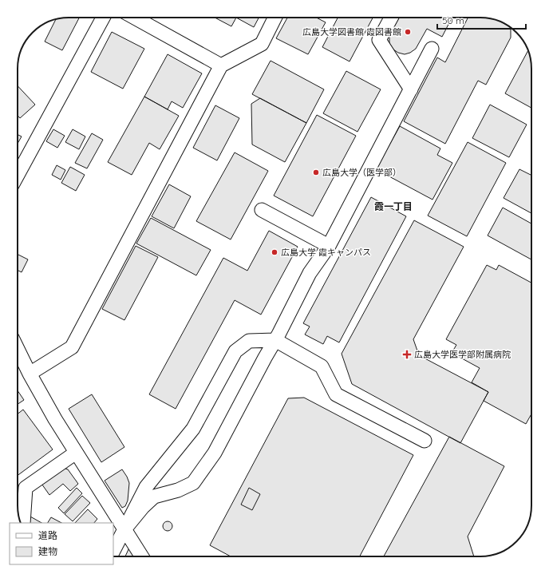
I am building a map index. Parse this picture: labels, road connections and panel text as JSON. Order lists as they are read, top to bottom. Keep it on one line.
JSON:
{"districts":["霞一丁目"],"places":{"other":["広島大学図書館 霞図書館","広島大学（医学部）","広島大学 霞キャンパス"],"health":["広島大学医学部附属病院"]},"legend":["道路","建物"],"scale_bar":"50 m"}
